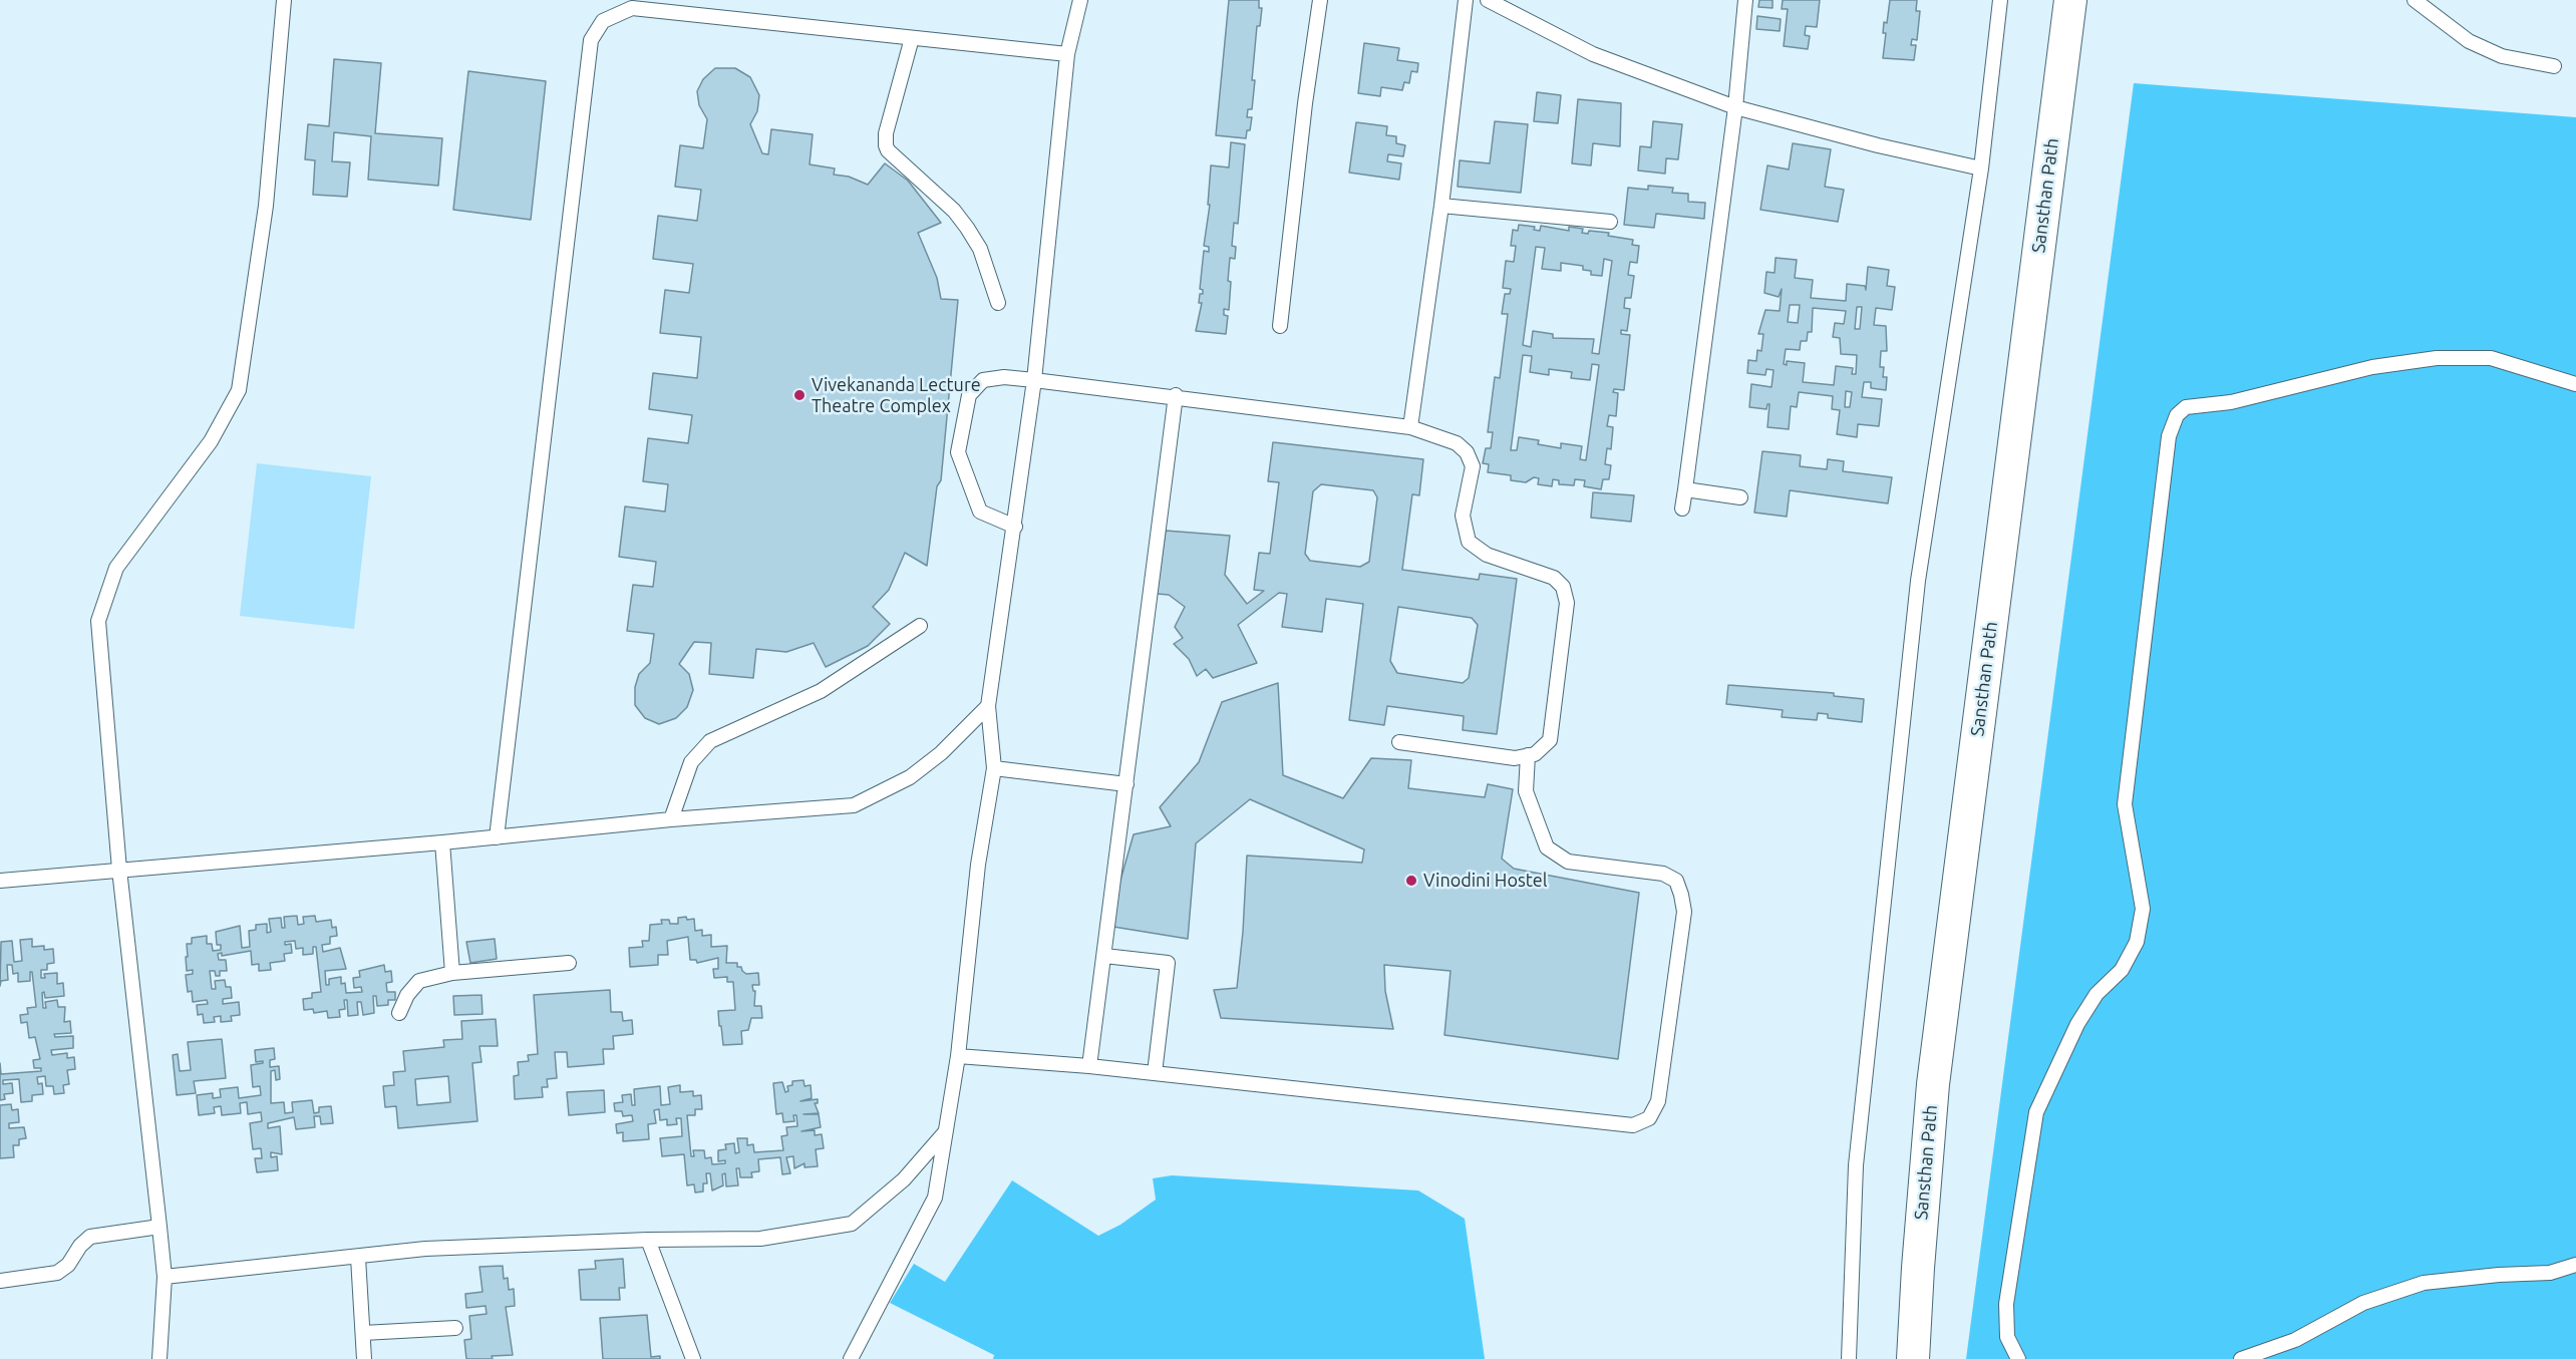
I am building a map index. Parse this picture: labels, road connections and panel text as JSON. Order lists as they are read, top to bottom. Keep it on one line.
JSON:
{"streets":{"street":["Sansthan Path"]},"places":["Vivekananda Lecture Theatre Complex","Vinodini Hostel"]}
